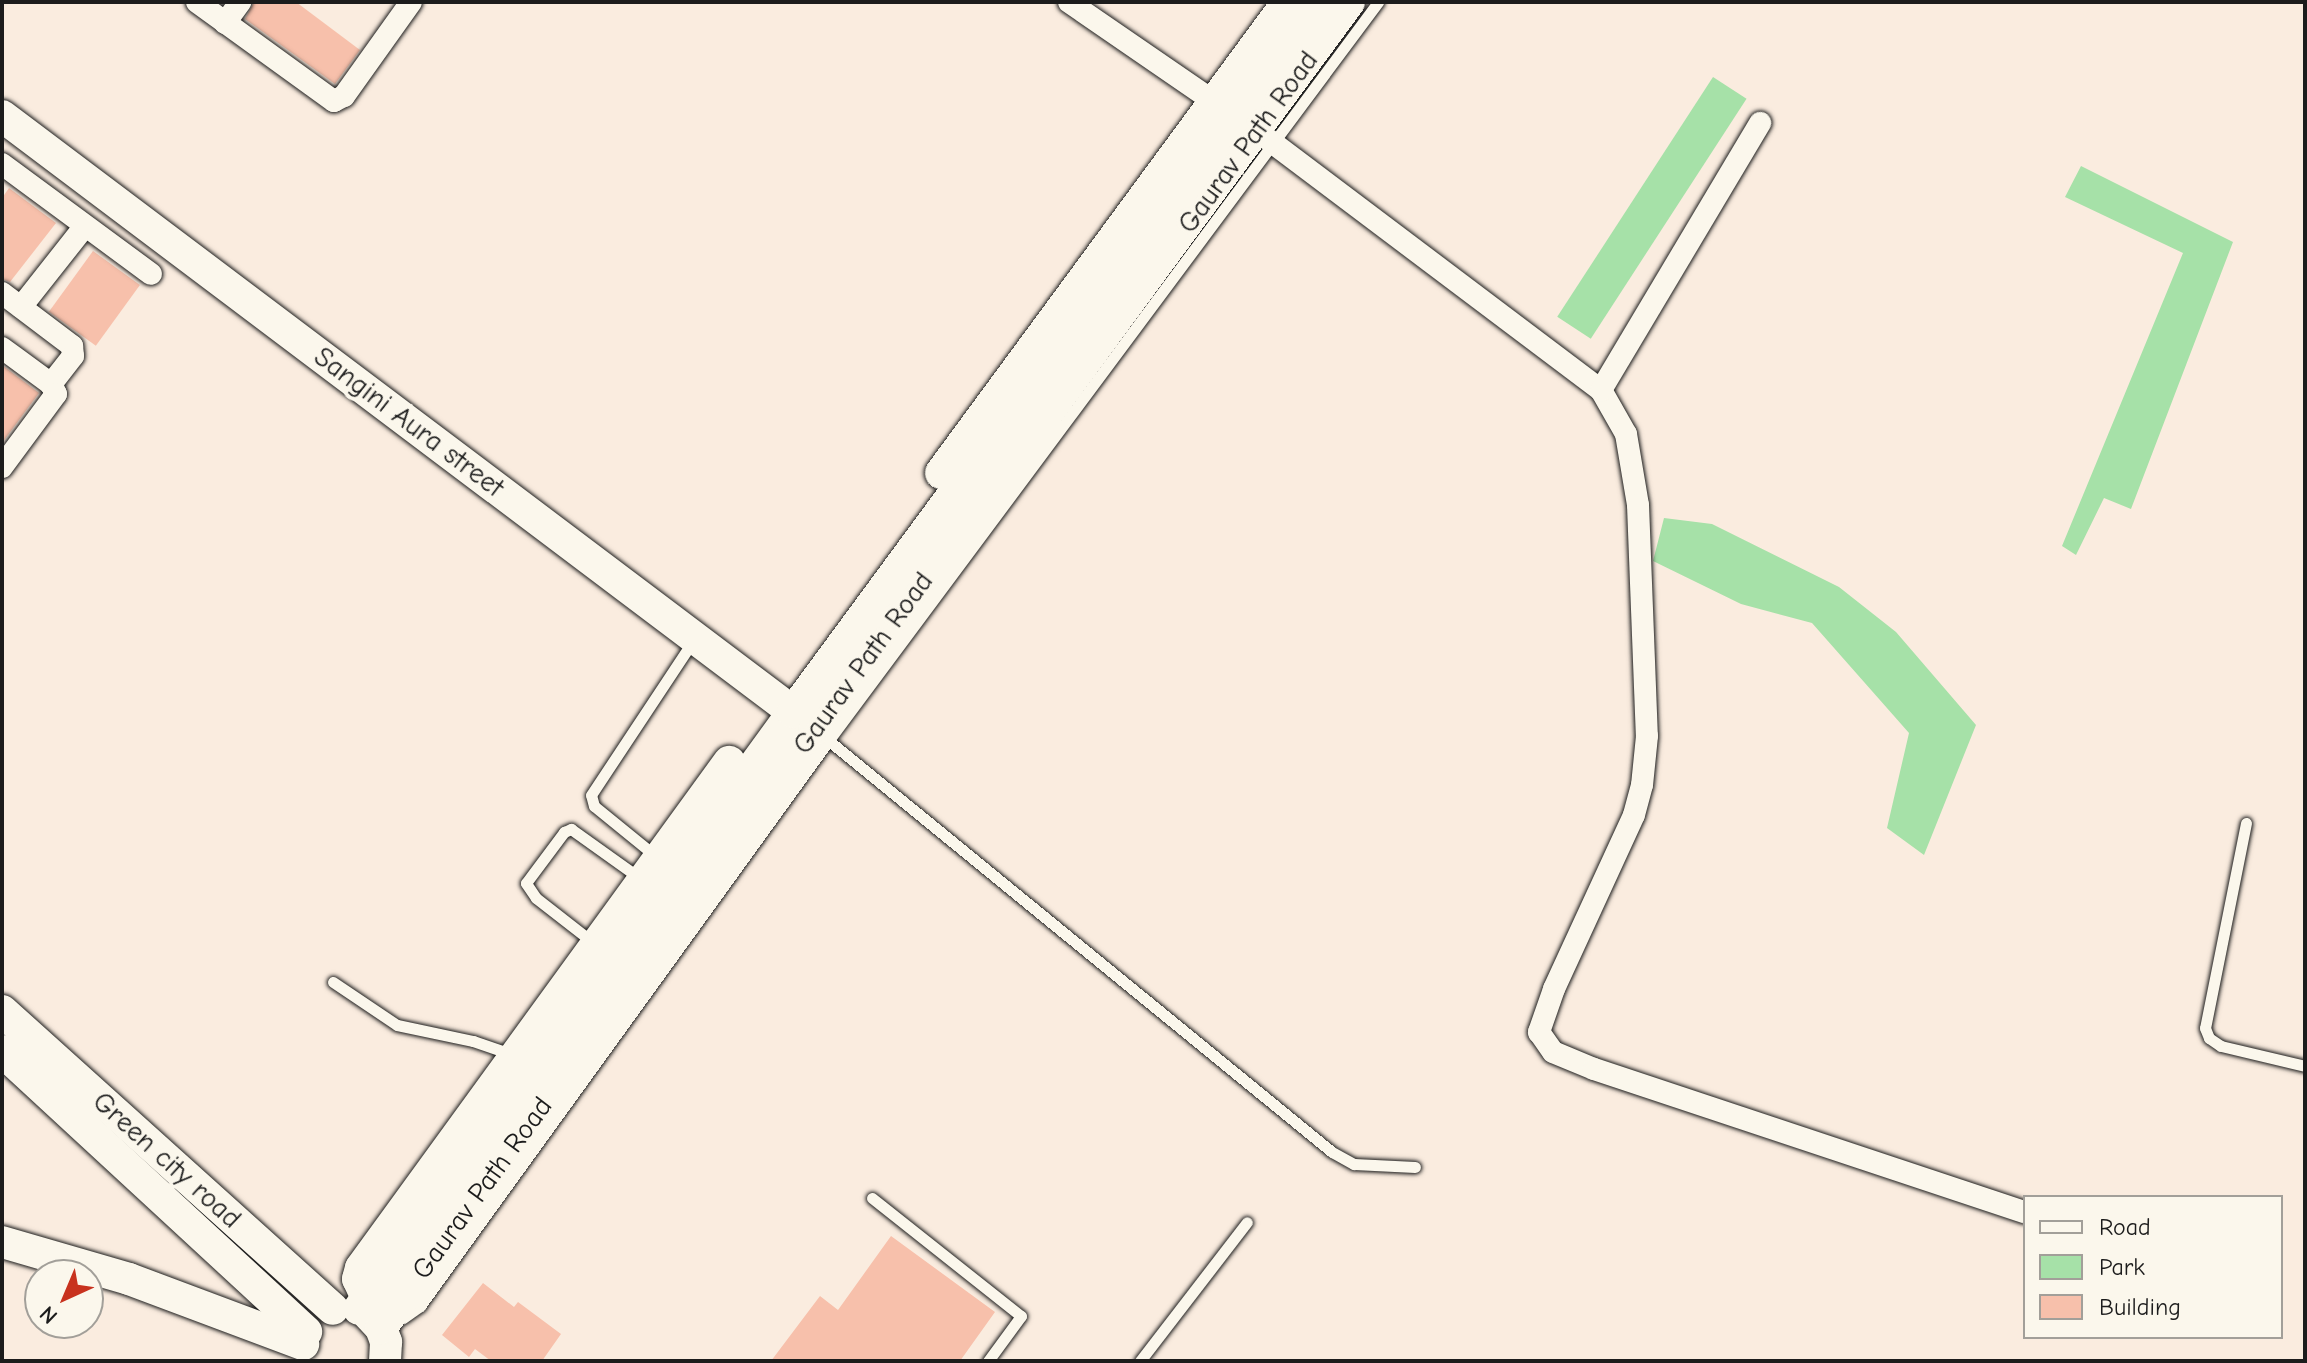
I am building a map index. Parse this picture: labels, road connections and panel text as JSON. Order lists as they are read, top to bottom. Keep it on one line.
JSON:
{"streets":{"street":["Gaurav Path Road","Sangini Aura street","Green city road"]},"crossings":[["Gaurav Path Road","Sangini Aura street"],["Gaurav Path Road","Green city road"]],"legend":["Road","Park","Building"],"north":"bottom left"}
